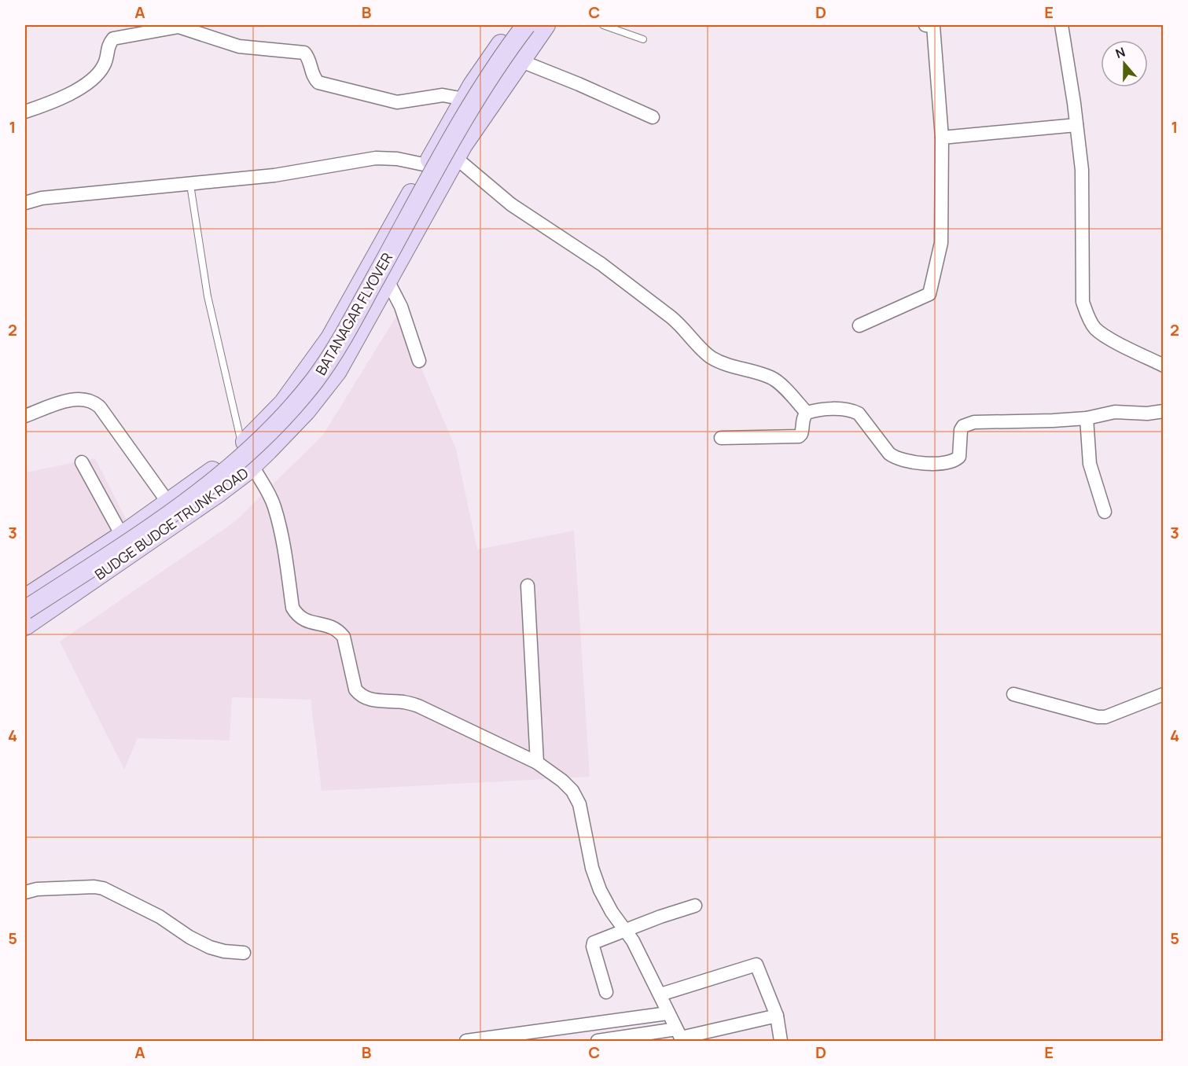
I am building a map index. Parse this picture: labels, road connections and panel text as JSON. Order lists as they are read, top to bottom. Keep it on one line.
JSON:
{"streets":{"street":["BATANAGAR FLYOVER","BUDGE BUDGE TRUNK ROAD"]},"north":"top","grid":{"columns":["A","B","C","D","E"],"rows":["1","2","3","4","5"]}}
